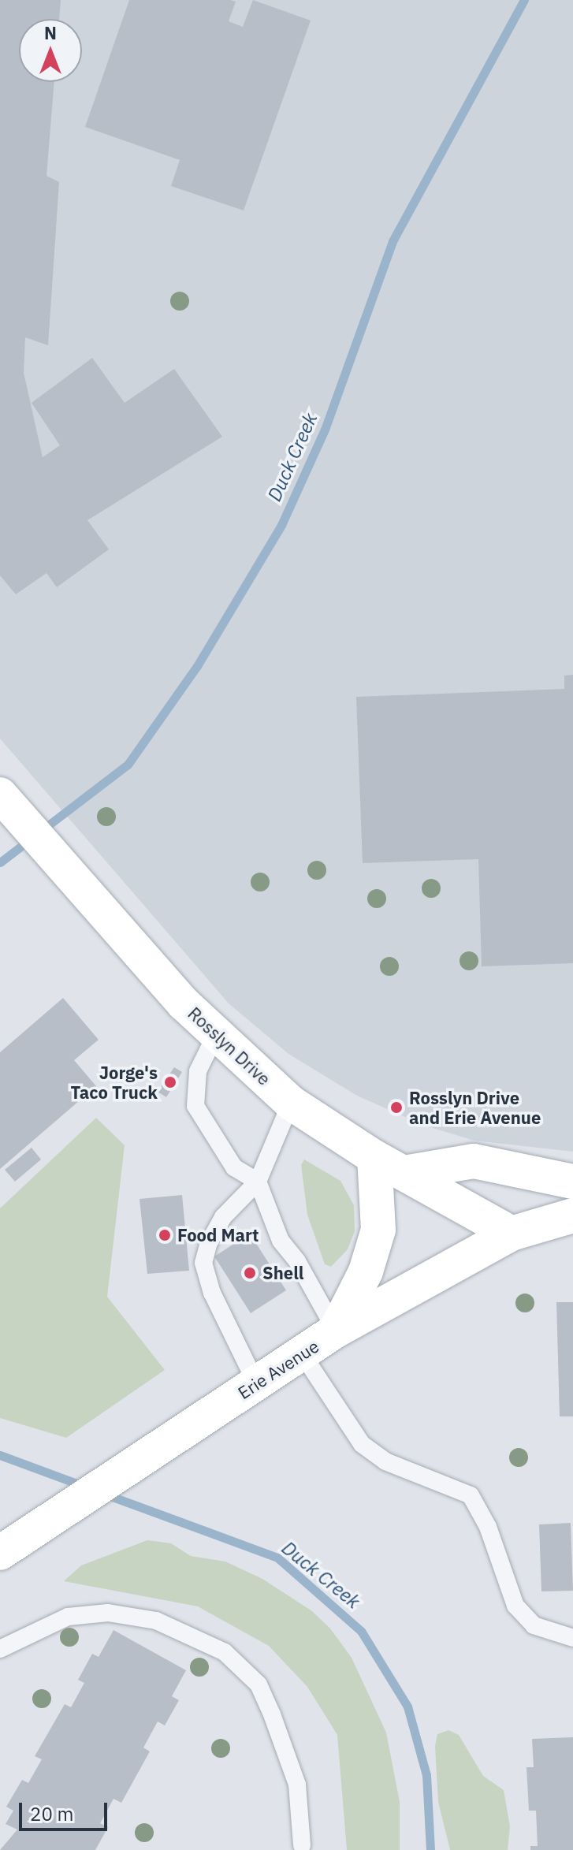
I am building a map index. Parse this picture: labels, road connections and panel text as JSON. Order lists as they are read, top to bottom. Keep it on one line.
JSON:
{"streets":{"street":["Rosslyn Drive","Erie Avenue"]},"crossings":[["Rosslyn Drive","Erie Avenue"]],"water":["Duck Creek"],"places":["Jorge's Taco Truck","Rosslyn Drive and Erie Avenue","Food Mart","Shell"],"scale_bar":"20 m","north":"top"}
